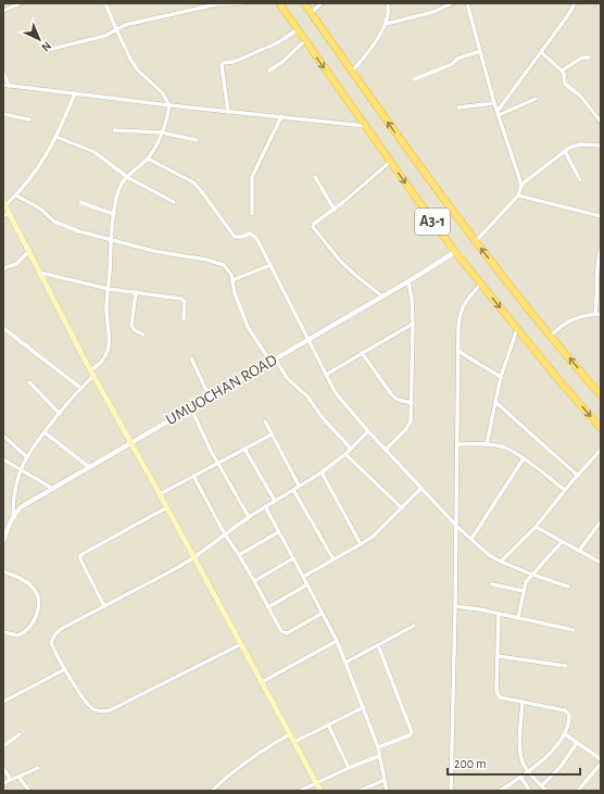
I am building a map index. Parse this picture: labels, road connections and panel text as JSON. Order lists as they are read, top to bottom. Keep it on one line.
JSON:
{"streets":{"highway":["A3-1"],"street":["UMUOCHAN ROAD"]},"crossings":[["A3-1","UMUOCHAN ROAD"]],"scale_bar":"200 m","north":"bottom right"}
